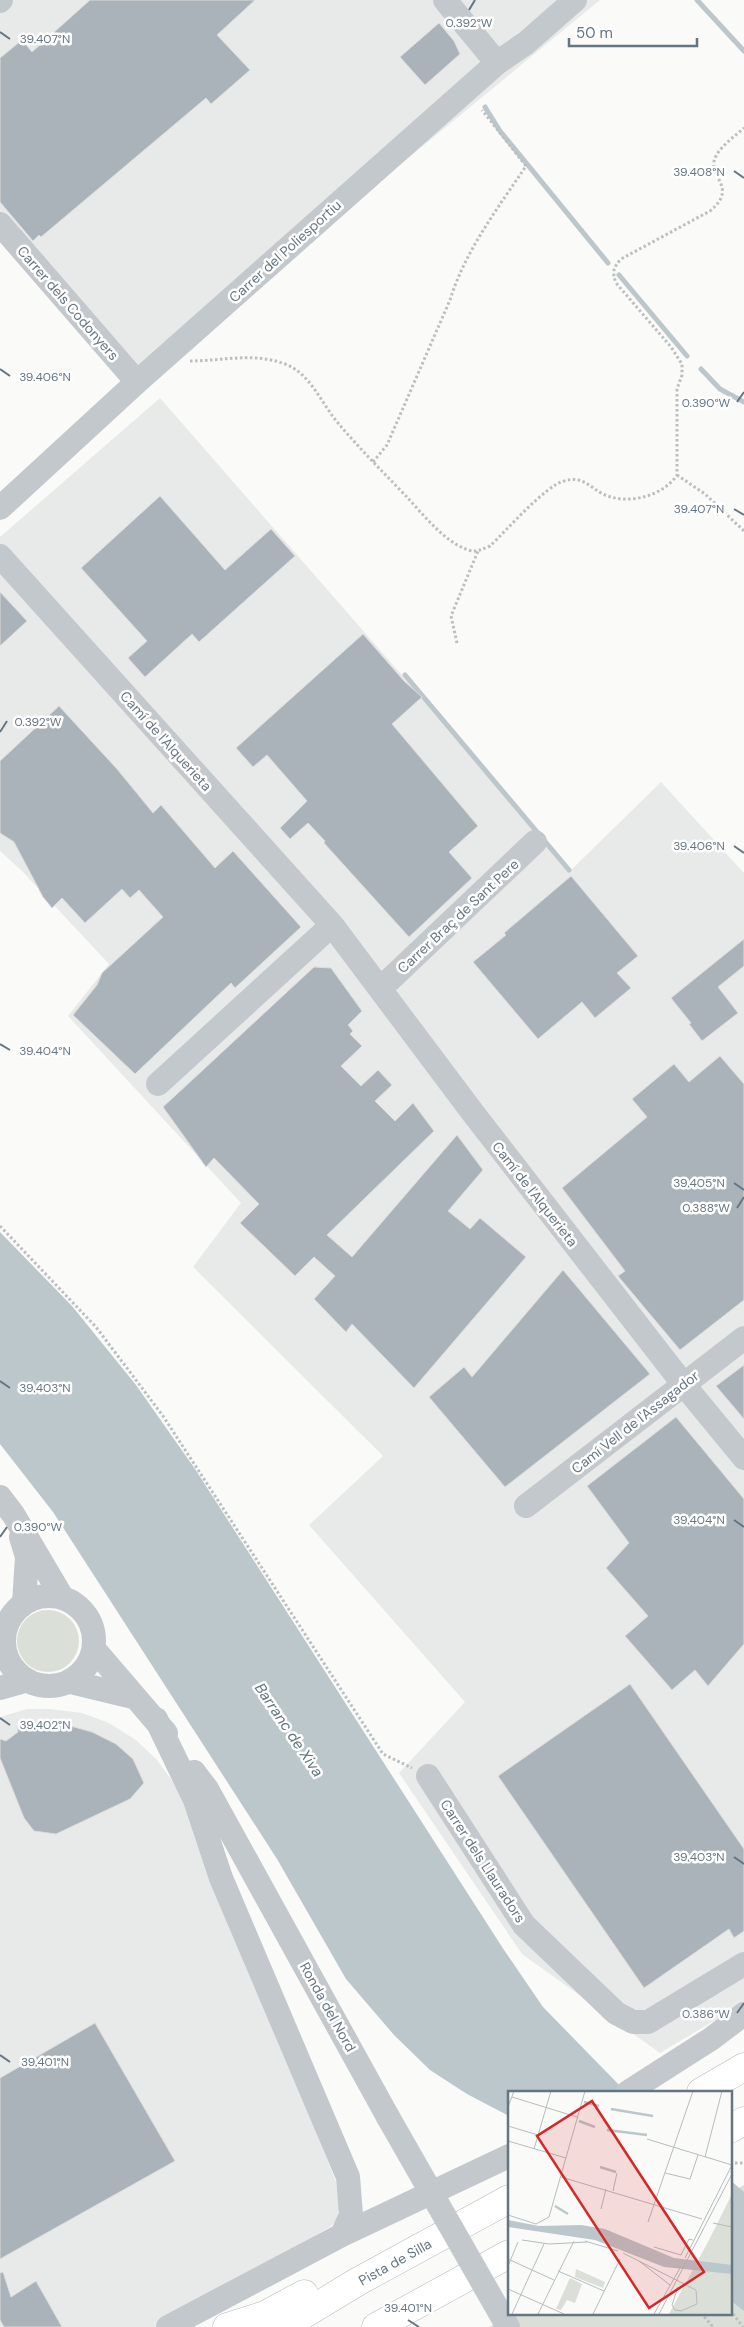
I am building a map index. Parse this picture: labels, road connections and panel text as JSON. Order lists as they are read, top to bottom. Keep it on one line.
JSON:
{"streets":{"highway":["Pista de Silla"],"street":["Carrer del Poliesportiu","Carrer dels Codonyers","Camí de l'Alquerieta","Carrer Braç de Sant Pere","Camí Vell de l'Assagador","Carrer dels Llauradors","Ronda del Nord"]},"crossings":[["Carrer del Poliesportiu","Carrer dels Codonyers"],["Camí de l'Alquerieta","Carrer Braç de Sant Pere"],["Camí de l'Alquerieta","Camí Vell de l'Assagador"]],"water":["Barranc de Xiva"],"scale_bar":"50 m","coordinates":["0.392°W","39.407°N","39.408°N","39.406°N","0.390°W","39.404°N","39.405°N","0.388°W","39.403°N","39.402°N","0.386°W","39.401°N"]}
